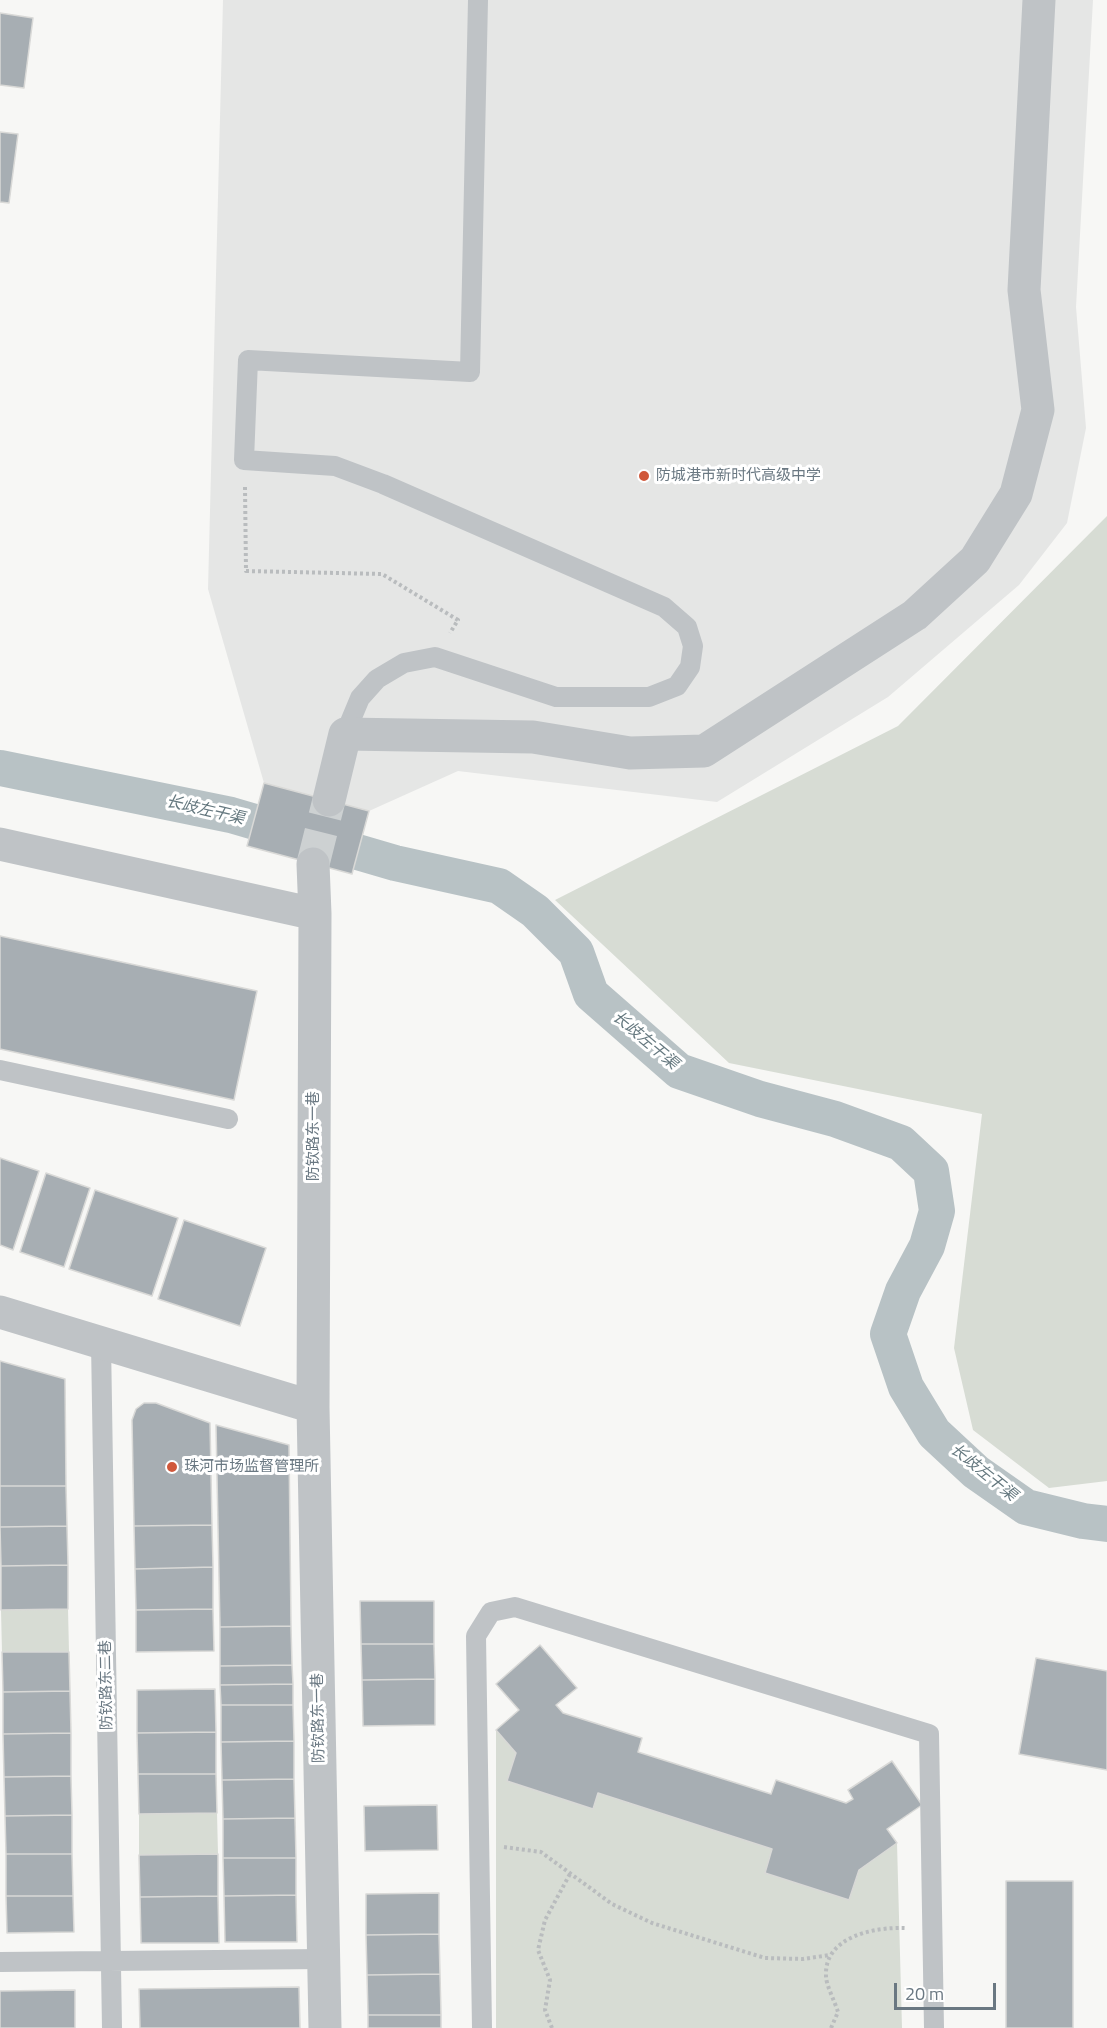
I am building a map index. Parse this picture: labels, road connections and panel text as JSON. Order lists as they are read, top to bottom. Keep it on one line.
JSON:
{"streets":{"street":["防钦路东一巷"],"lane":["防钦路东二巷"]},"water":["长歧左干渠"],"places":["防城港市新时代高级中学","珠河市场监督管理所"],"scale_bar":"20 m"}
